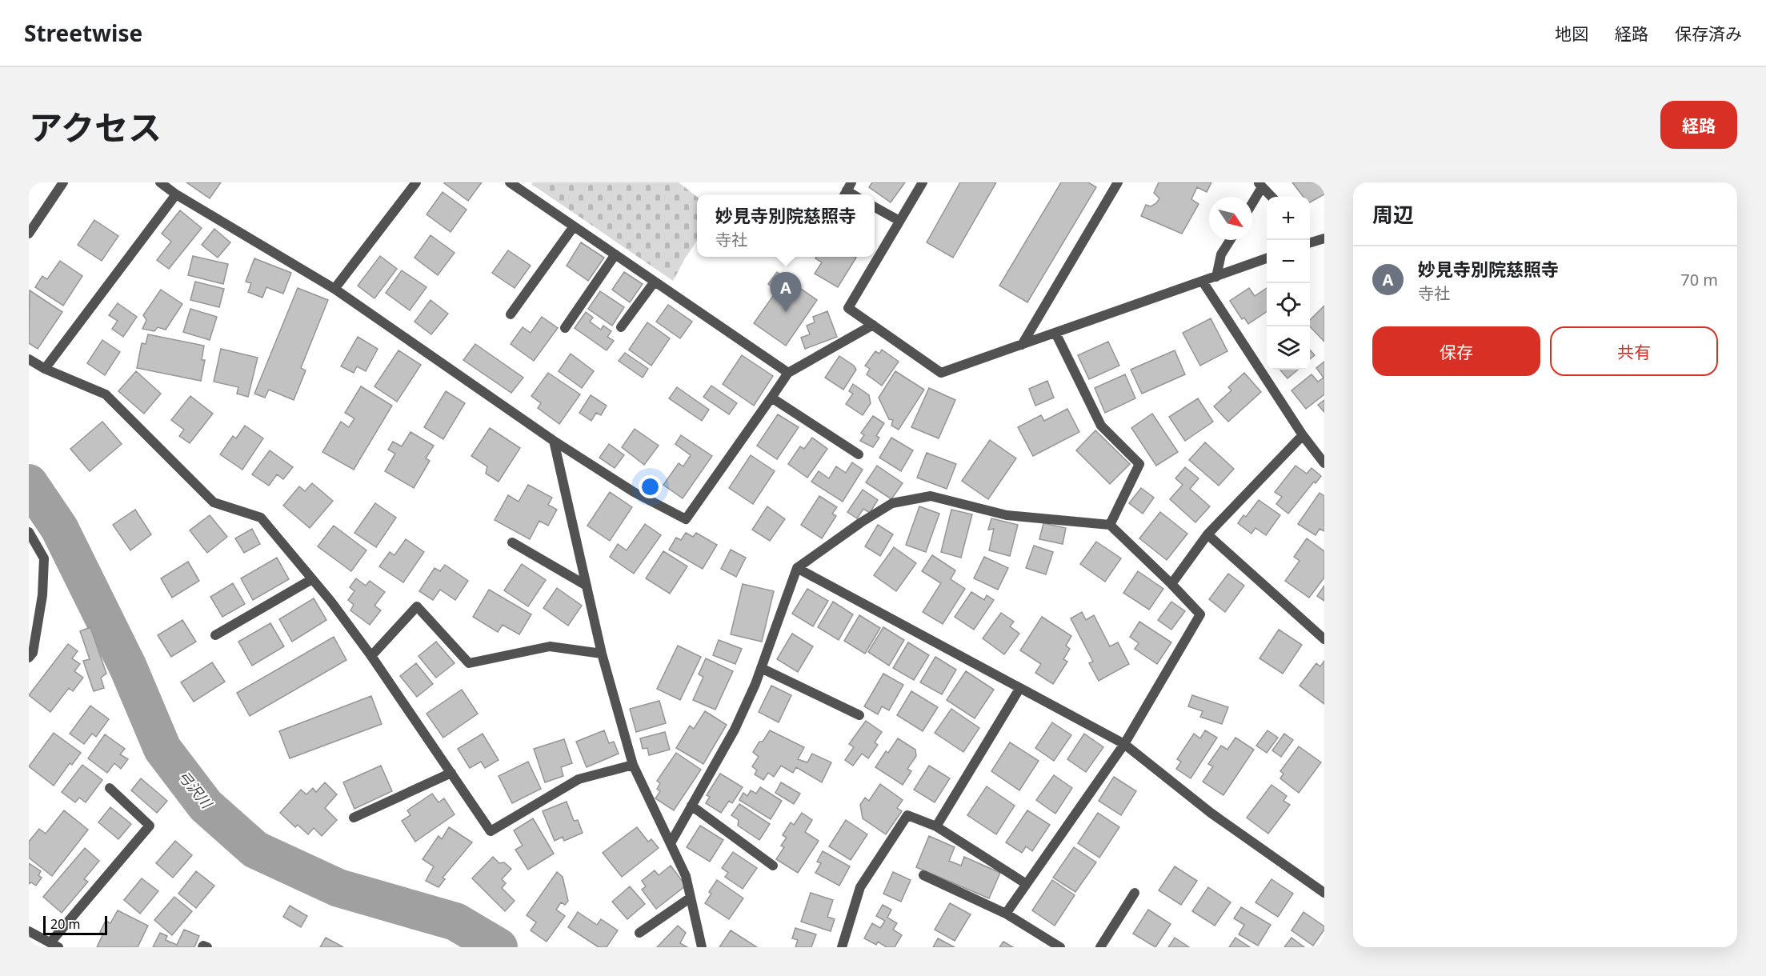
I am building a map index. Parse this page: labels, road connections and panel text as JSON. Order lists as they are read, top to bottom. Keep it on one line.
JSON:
{"water":["弓沢川"],"scale_bar":"20 m","north":"bottom right","page":{"header":"Streetwise","nav":["地図","経路","保存済み"],"title":"アクセス","buttons":["経路",["保存","共有"]],"heading":"周辺","popup":["妙見寺別院慈照寺","寺社"],"map_buttons":["+","−"],"list":[{"mark":"A","name":"妙見寺別院慈照寺","note":"寺社","value":"70 m"}],"pins":"A","scale":"20 m"}}
